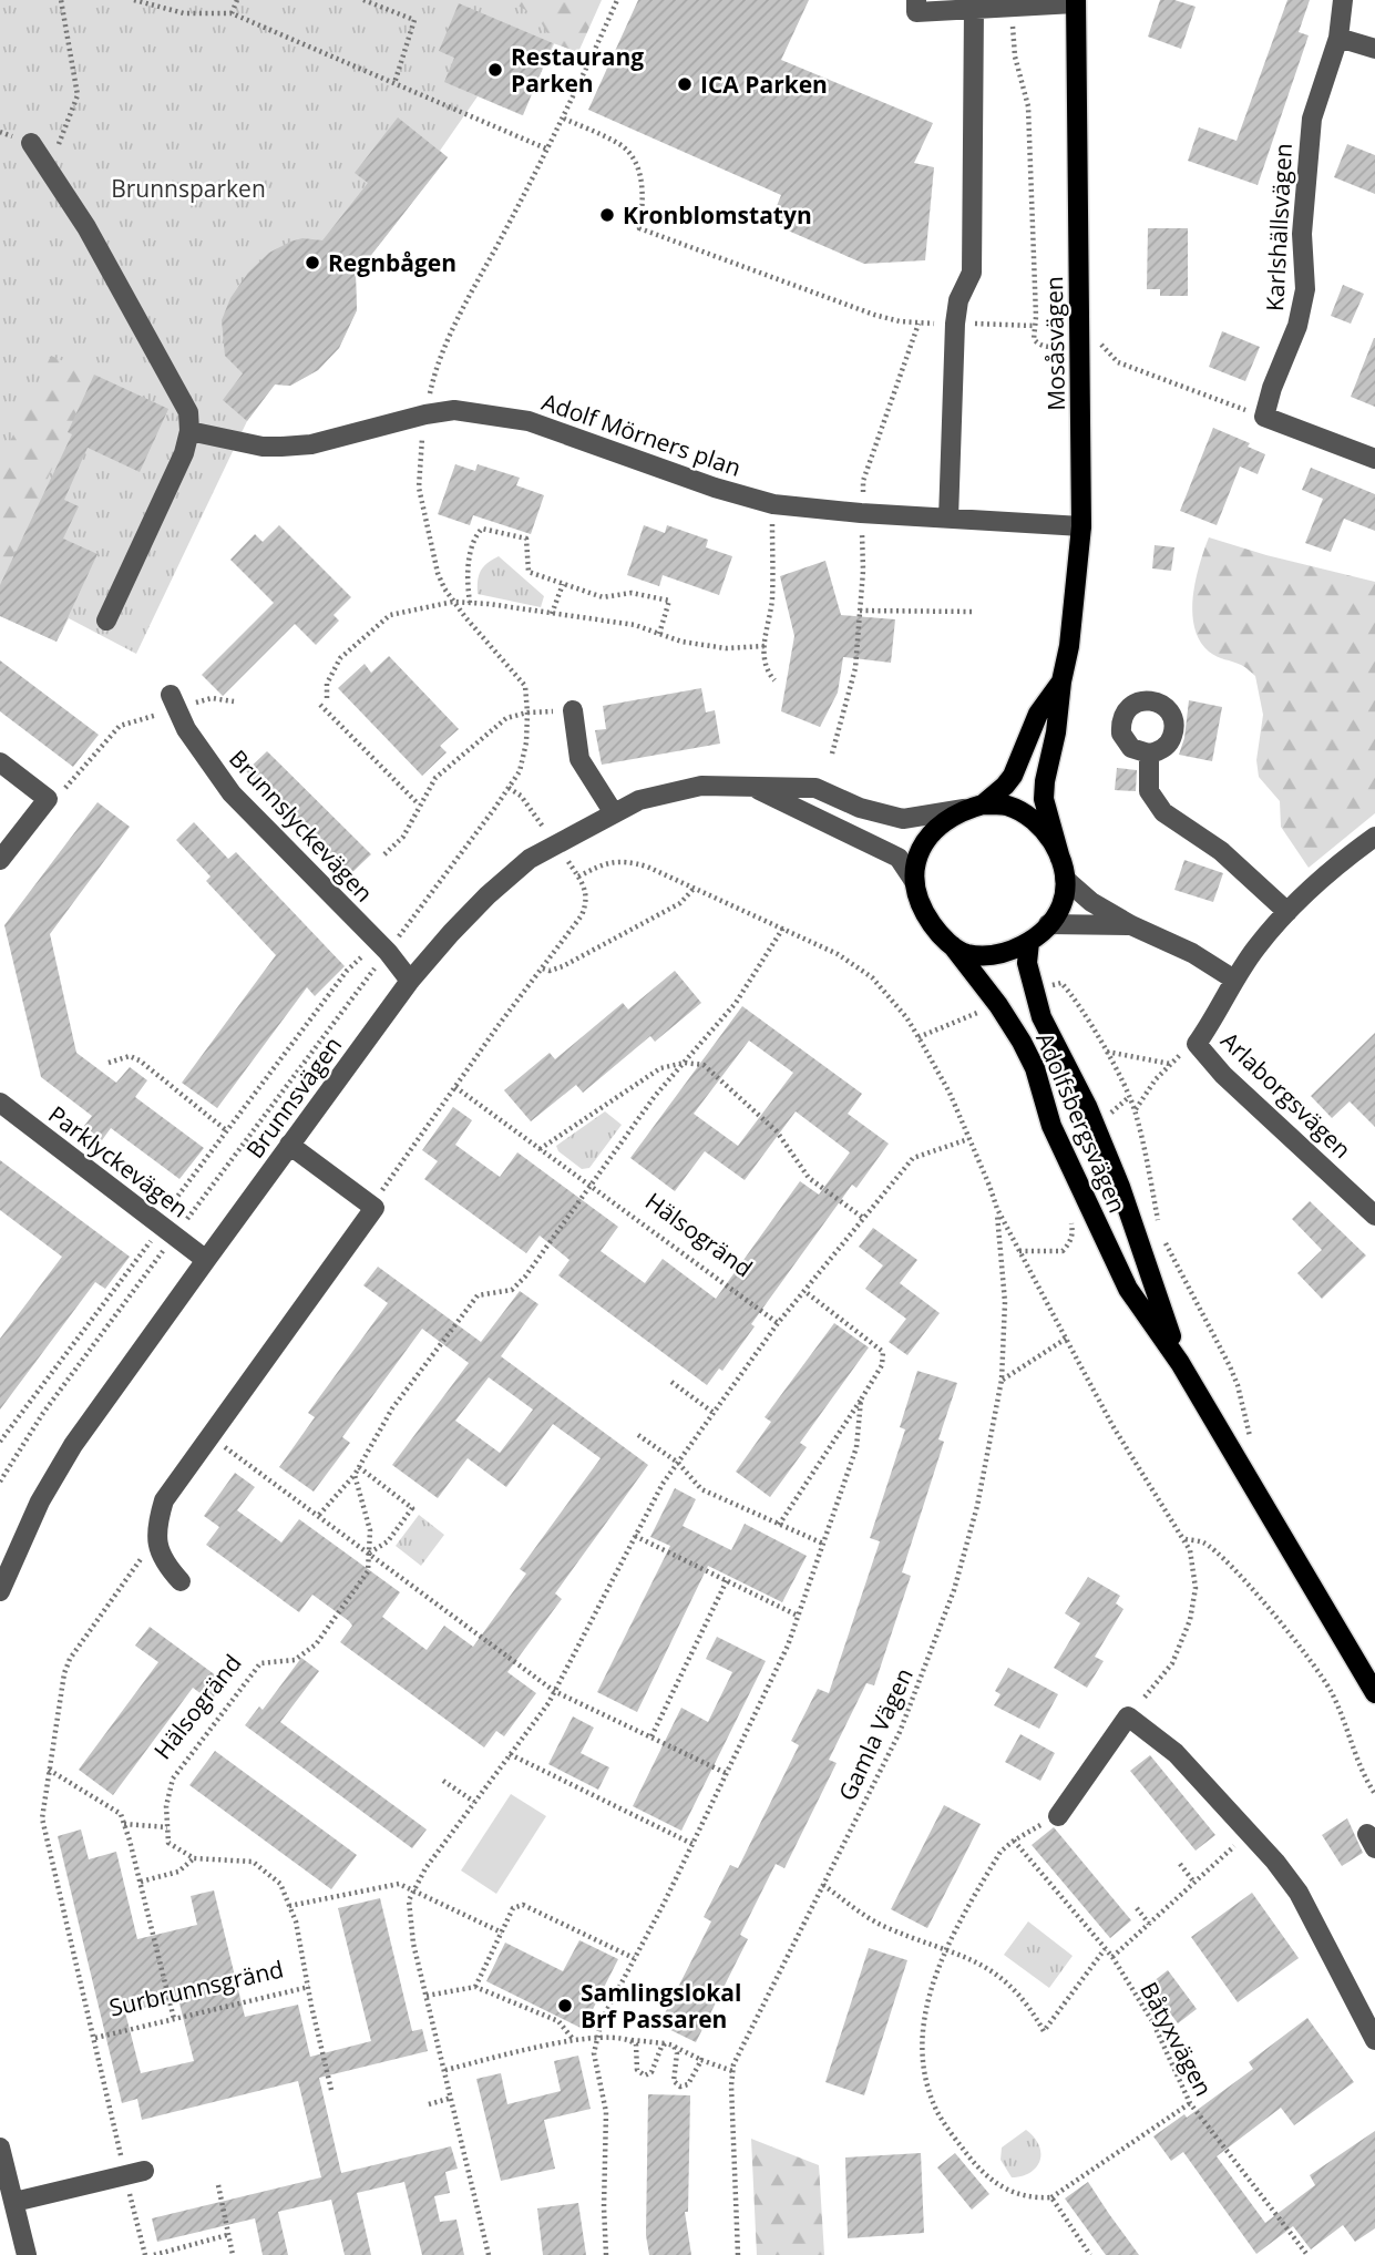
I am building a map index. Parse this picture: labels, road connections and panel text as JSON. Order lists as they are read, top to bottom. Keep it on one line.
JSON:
{"streets":{"main road":["Mosåsvägen","Adolfsbergsvägen"],"street":["Karlshällsvägen","Adolf Mörners plan","Brunnslyckevägen","Arlaborgsvägen","Brunnsvägen","Parklyckevägen"],"path":["Hälsogränd","Gamla Vägen","Surbrunnsgränd","Båtyxvägen"]},"crossings":[["Mosåsvägen","Adolf Mörners plan"],["Mosåsvägen","Brunnsvägen"],["Mosåsvägen","Adolfsbergsvägen"],["Brunnslyckevägen","Brunnsvägen"],["Brunnsvägen","Adolfsbergsvägen"],["Brunnsvägen","Parklyckevägen"]],"parks":["Brunnsparken"],"places":["Restaurang Parken","ICA Parken","Kronblomstatyn","Regnbågen","Samlingslokal Brf Passaren"]}
